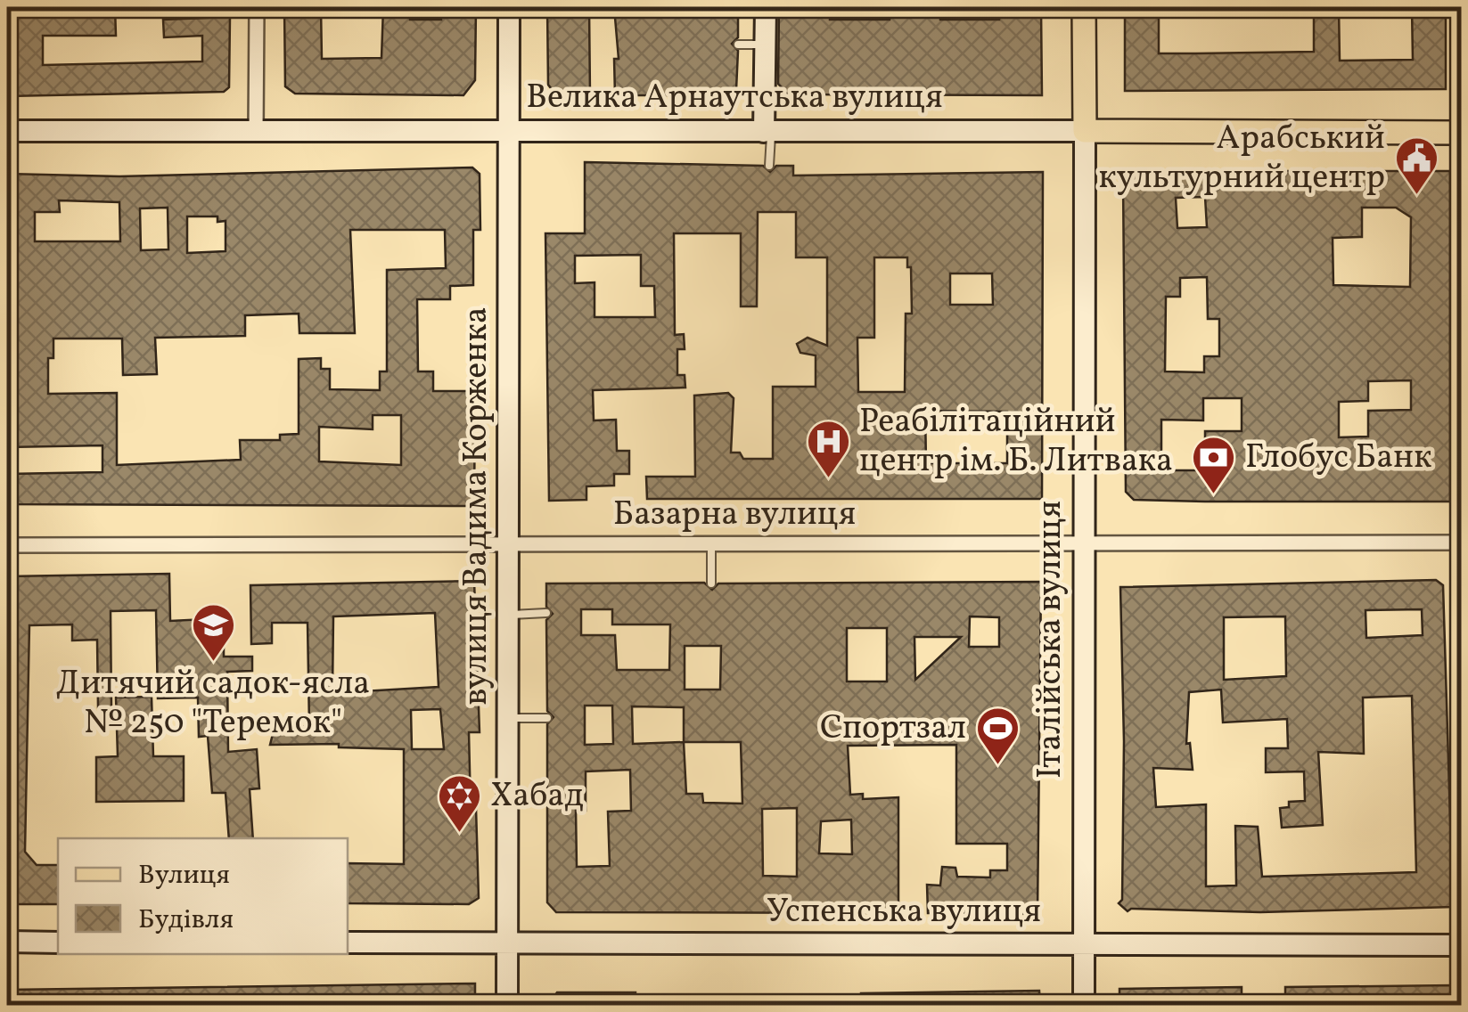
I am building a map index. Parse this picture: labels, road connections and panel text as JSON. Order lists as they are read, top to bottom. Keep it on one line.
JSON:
{"streets":{"main road":["Велика Арнаутська вулиця","вулиця Вадима Корженка","Італійська вулиця","Успенська вулиця"],"street":["Базарна вулиця"]},"crossings":[["Велика Арнаутська вулиця","вулиця Вадима Корженка"],["Велика Арнаутська вулиця","Італійська вулиця"],["вулиця Вадима Корженка","Базарна вулиця"],["вулиця Вадима Корженка","Успенська вулиця"],["Базарна вулиця","Італійська вулиця"],["Італійська вулиця","Успенська вулиця"]],"places":{"public building":["Арабський культурний центр"],"hospital":["Реабілітаційний центр ім. Б. Литвака"],"bank":["Глобус Банк"],"school or university":["Дитячий садок-ясла № 250 \"Теремок\""],"sports":["Спортзал"],"synagogue":["Хабад"]},"legend":["Вулиця","Будівля"]}
